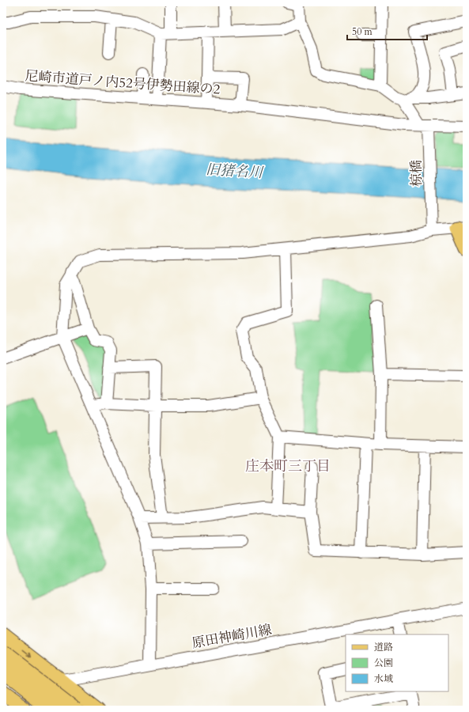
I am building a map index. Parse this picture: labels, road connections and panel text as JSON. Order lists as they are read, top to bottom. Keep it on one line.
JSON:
{"streets":{"street":["尼崎市道戸ノ内52号伊勢田線の2","椋橋","原田神崎川線"]},"crossings":[["尼崎市道戸ノ内52号伊勢田線の2","椋橋"]],"districts":["庄本町三丁目"],"water":["旧猪名川"],"legend":["道路","公園","水域"],"scale_bar":"50 m"}
